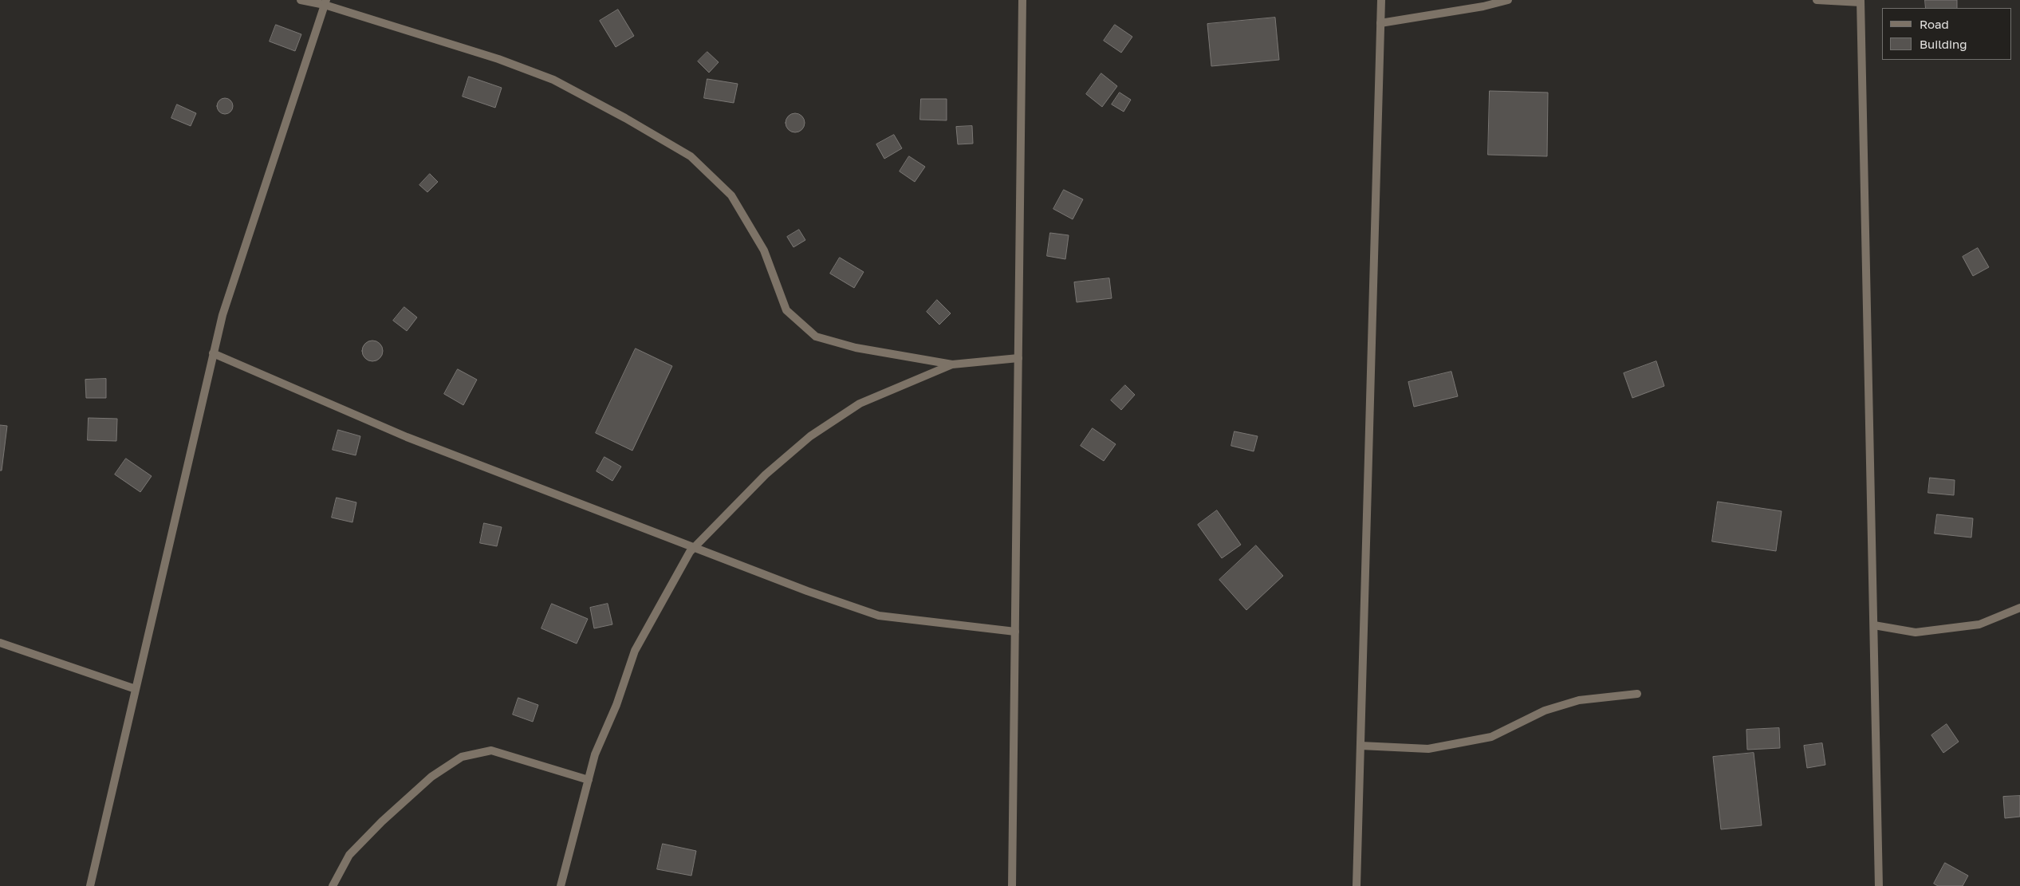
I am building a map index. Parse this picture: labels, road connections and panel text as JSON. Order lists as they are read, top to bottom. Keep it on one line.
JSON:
{"legend":["Road","Building"]}
